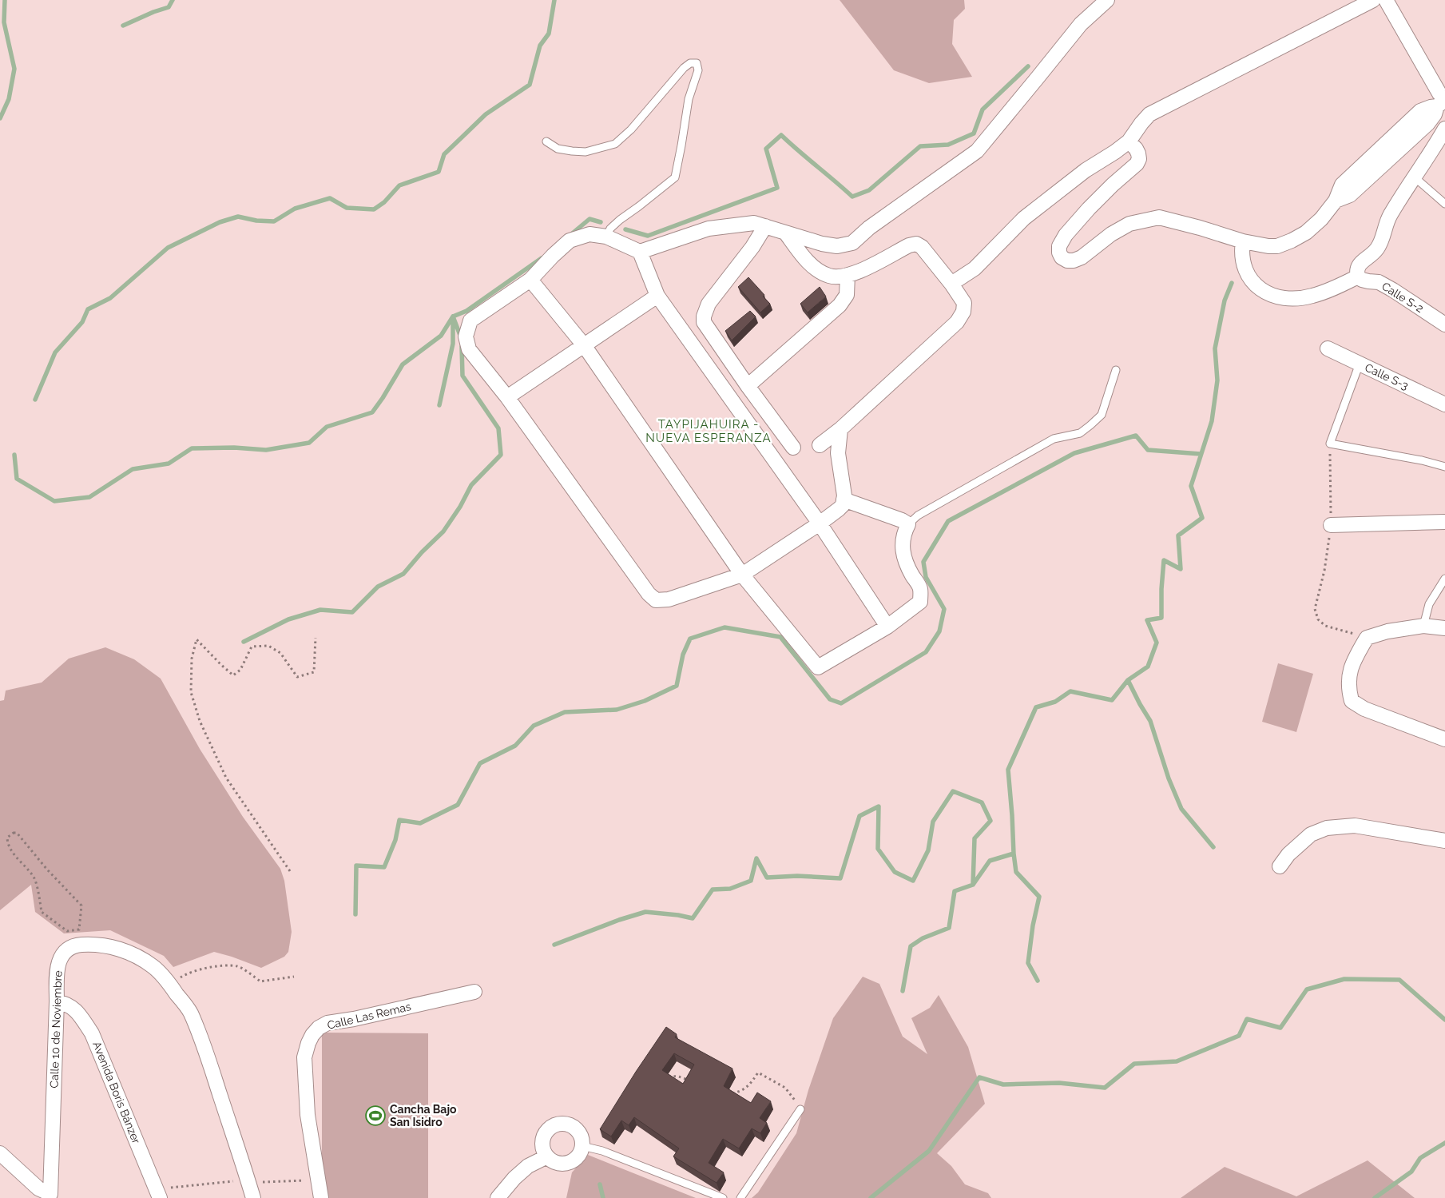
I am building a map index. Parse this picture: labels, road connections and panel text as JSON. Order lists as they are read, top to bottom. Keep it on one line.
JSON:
{"streets":{"street":["Calle S-2","Calle S-3","Calle Las Remas","Calle 10 de Noviembre","Avenida Boris Bánzer"]},"crossings":[["Calle 10 de Noviembre","Avenida Boris Bánzer"]],"districts":["TAYPIJAHUIRA - NUEVA ESPERANZA"],"places":{"sports":["Cancha Bajo San Isidro"]}}
